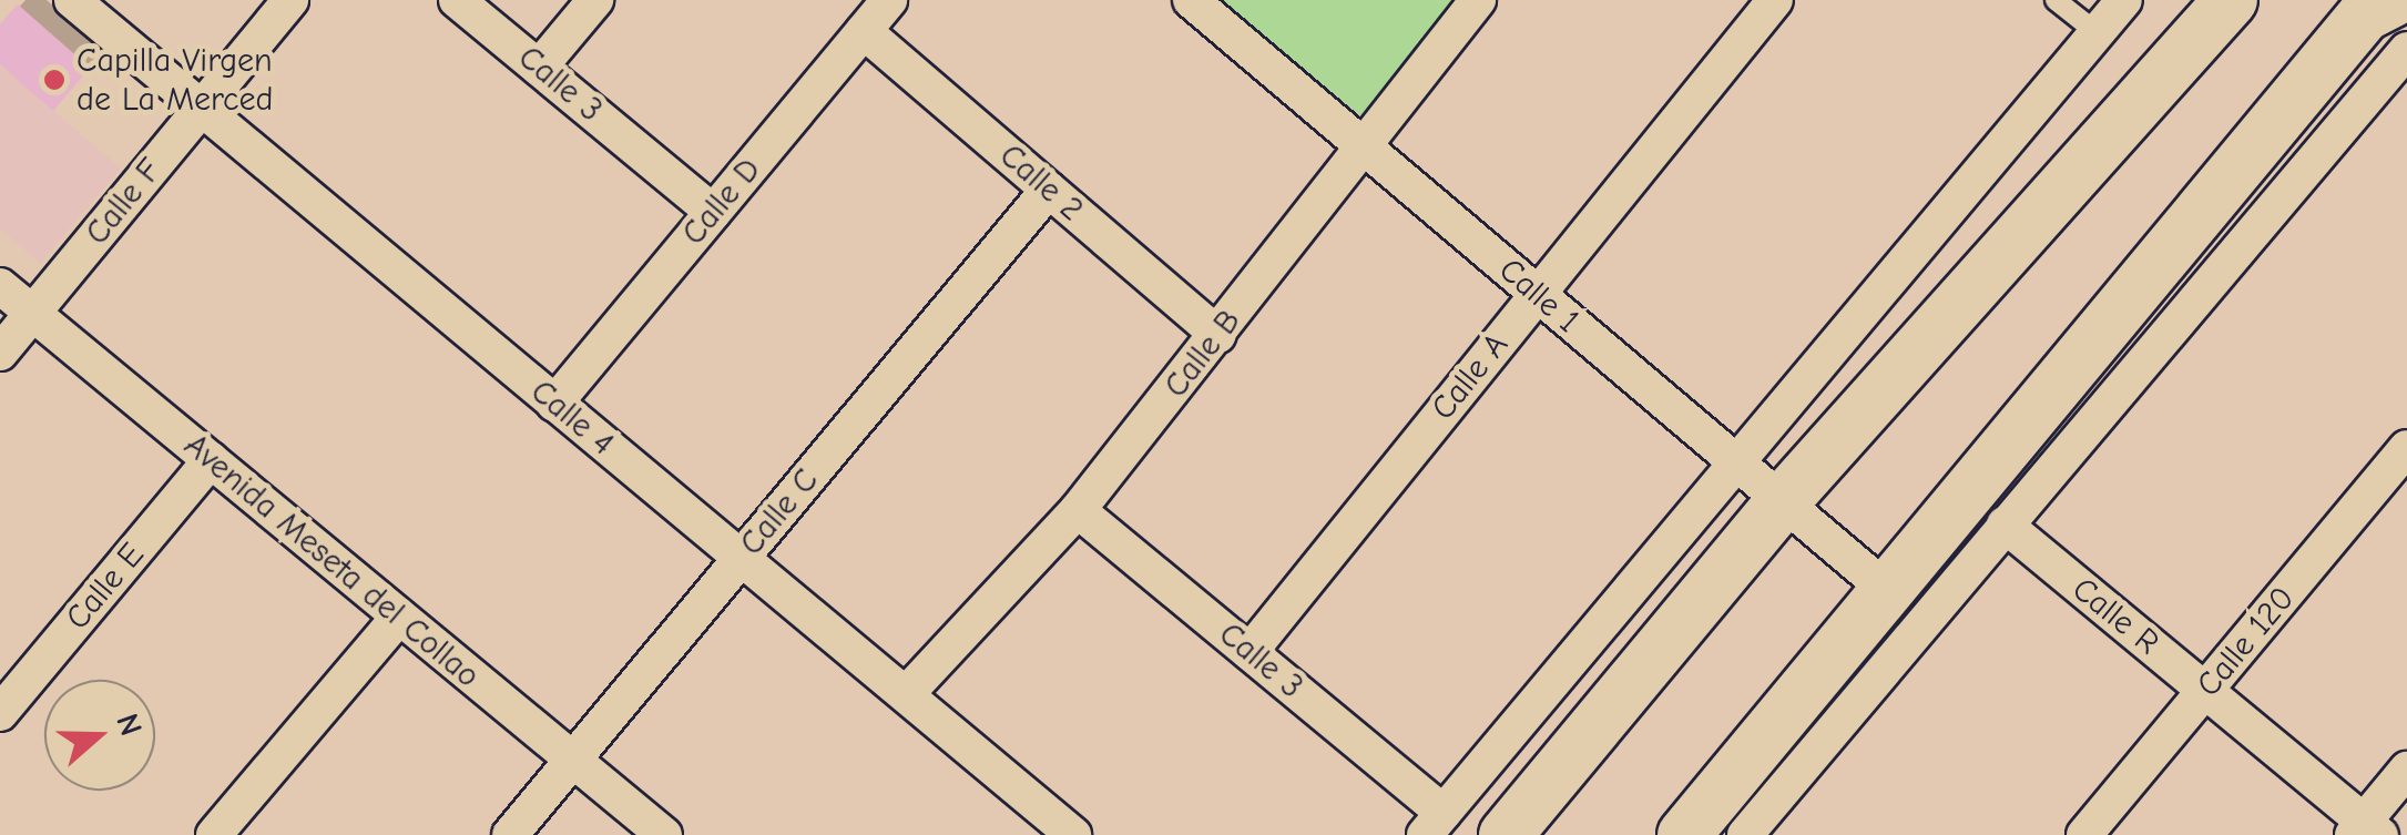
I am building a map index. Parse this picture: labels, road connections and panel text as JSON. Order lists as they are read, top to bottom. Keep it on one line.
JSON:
{"streets":{"street":["Calle 3","Calle 2","Calle F","Calle D","Calle 1","Calle B","Calle A","Calle 4","Calle C","Avenida Meseta del Collao","Calle E","Calle R","Calle 120"]},"crossings":[["Calle 3","Calle D"],["Calle 3","Calle B"],["Calle 3","Calle A"],["Calle 2","Calle D"],["Calle 2","Calle B"],["Calle 2","Calle C"],["Calle F","Calle 4"],["Calle F","Avenida Meseta del Collao"],["Calle D","Calle 4"],["Calle 1","Calle B"],["Calle 1","Calle A"],["Calle B","Calle 4"],["Calle 4","Calle C"],["Calle C","Avenida Meseta del Collao"],["Avenida Meseta del Collao","Calle E"],["Calle R","Calle 120"]],"places":["Capilla Virgen de La Merced"],"north":"right"}
